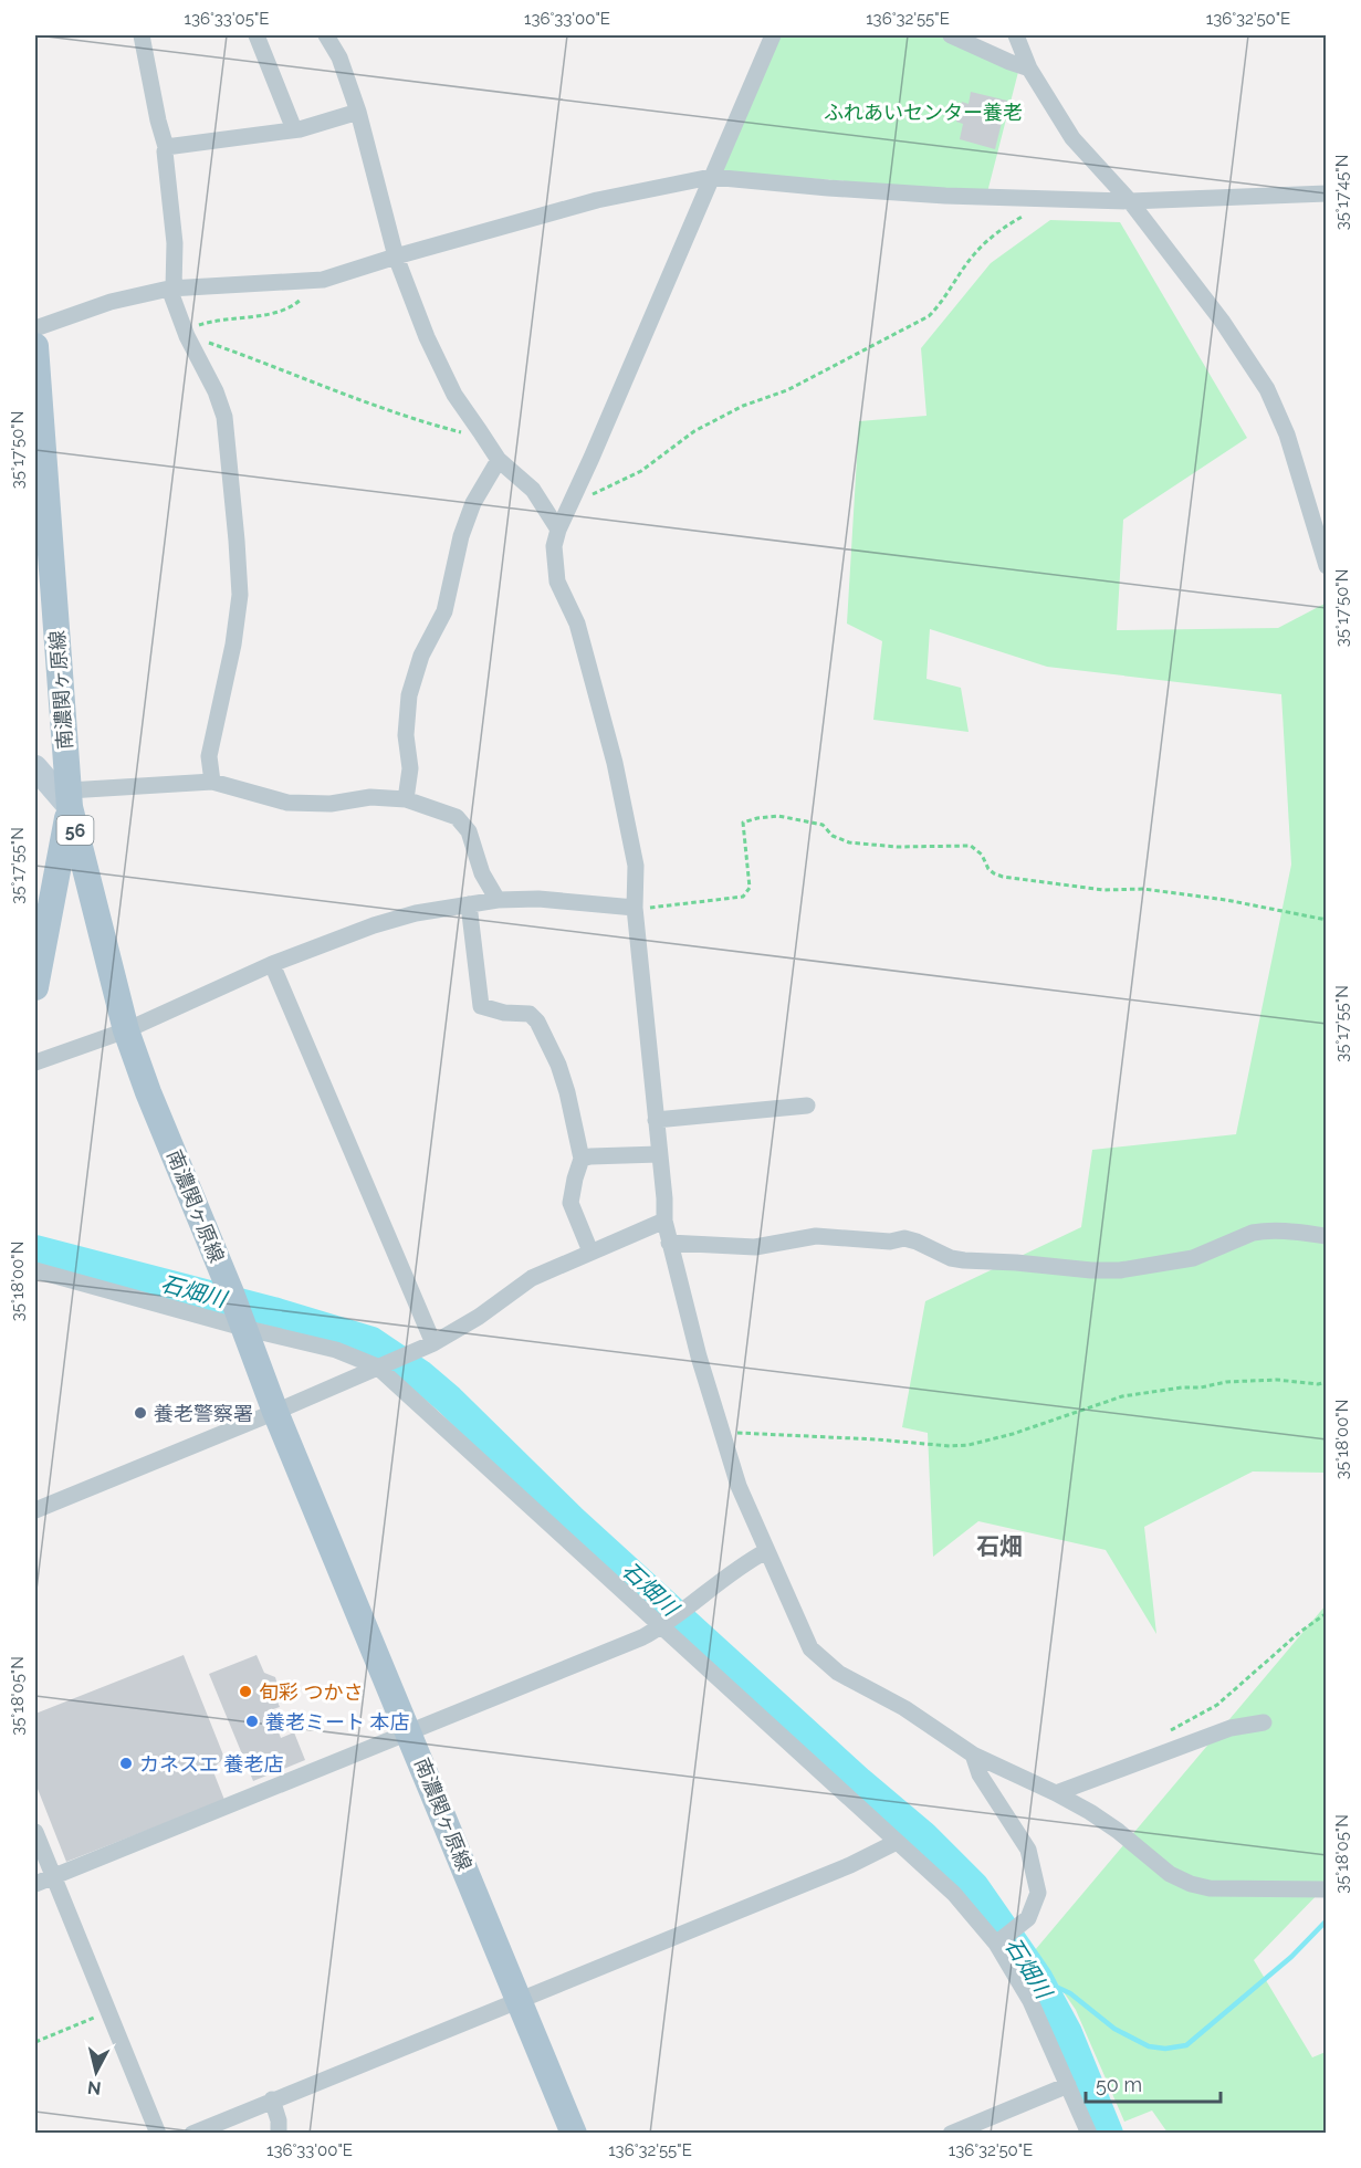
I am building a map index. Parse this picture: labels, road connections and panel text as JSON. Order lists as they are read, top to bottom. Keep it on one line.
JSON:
{"streets":{"main road":["南濃関ヶ原線","56"]},"districts":["石畑"],"water":["石畑川"],"parks":["ふれあいセンター養老"],"places":["養老警察署","旬彩 つかさ","養老ミート 本店","カネスエ 養老店"],"scale_bar":"50 m","north":"bottom","coordinates":["136°33'05\"E","136°33'00\"E","136°32'55\"E","136°32'50\"E","35°17'45\"N","35°17'50\"N","35°17'55\"N","35°18'00\"N","35°18'05\"N"]}
